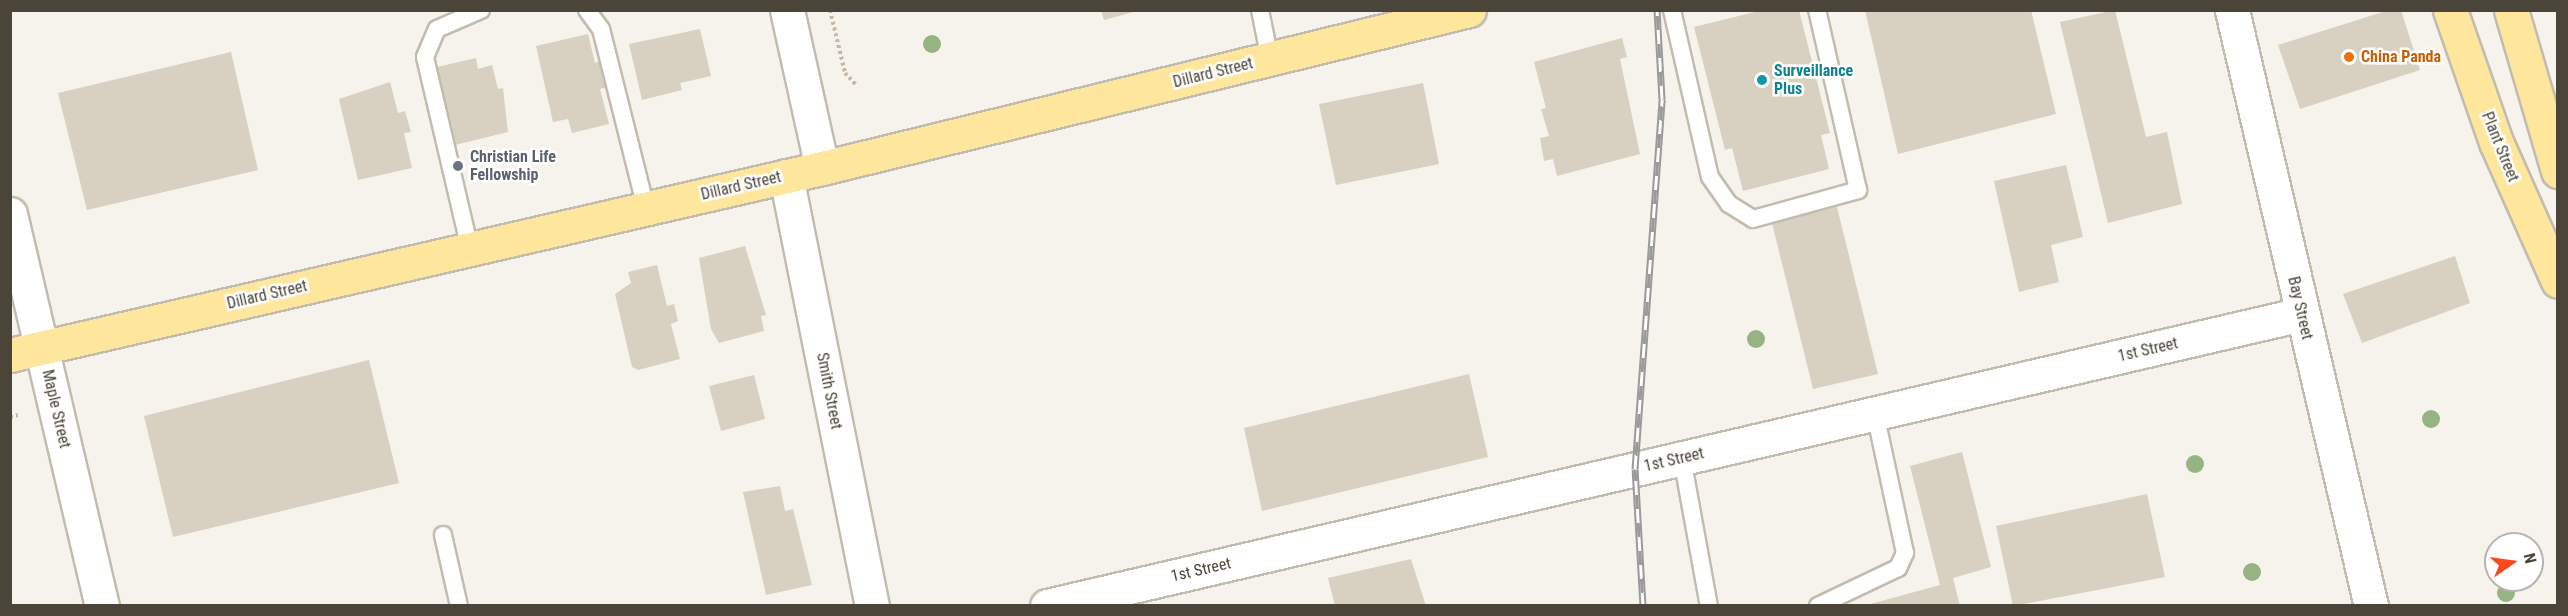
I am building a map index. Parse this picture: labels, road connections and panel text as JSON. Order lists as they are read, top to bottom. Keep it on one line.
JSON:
{"streets":{"main road":["Dillard Street","Plant Street"],"street":["Bay Street","1st Street","Smith Street","Maple Street"]},"crossings":[["Dillard Street","Smith Street"],["Dillard Street","Maple Street"],["Bay Street","1st Street"]],"places":["China Panda","Surveillance Plus","Christian Life Fellowship"],"north":"right"}
